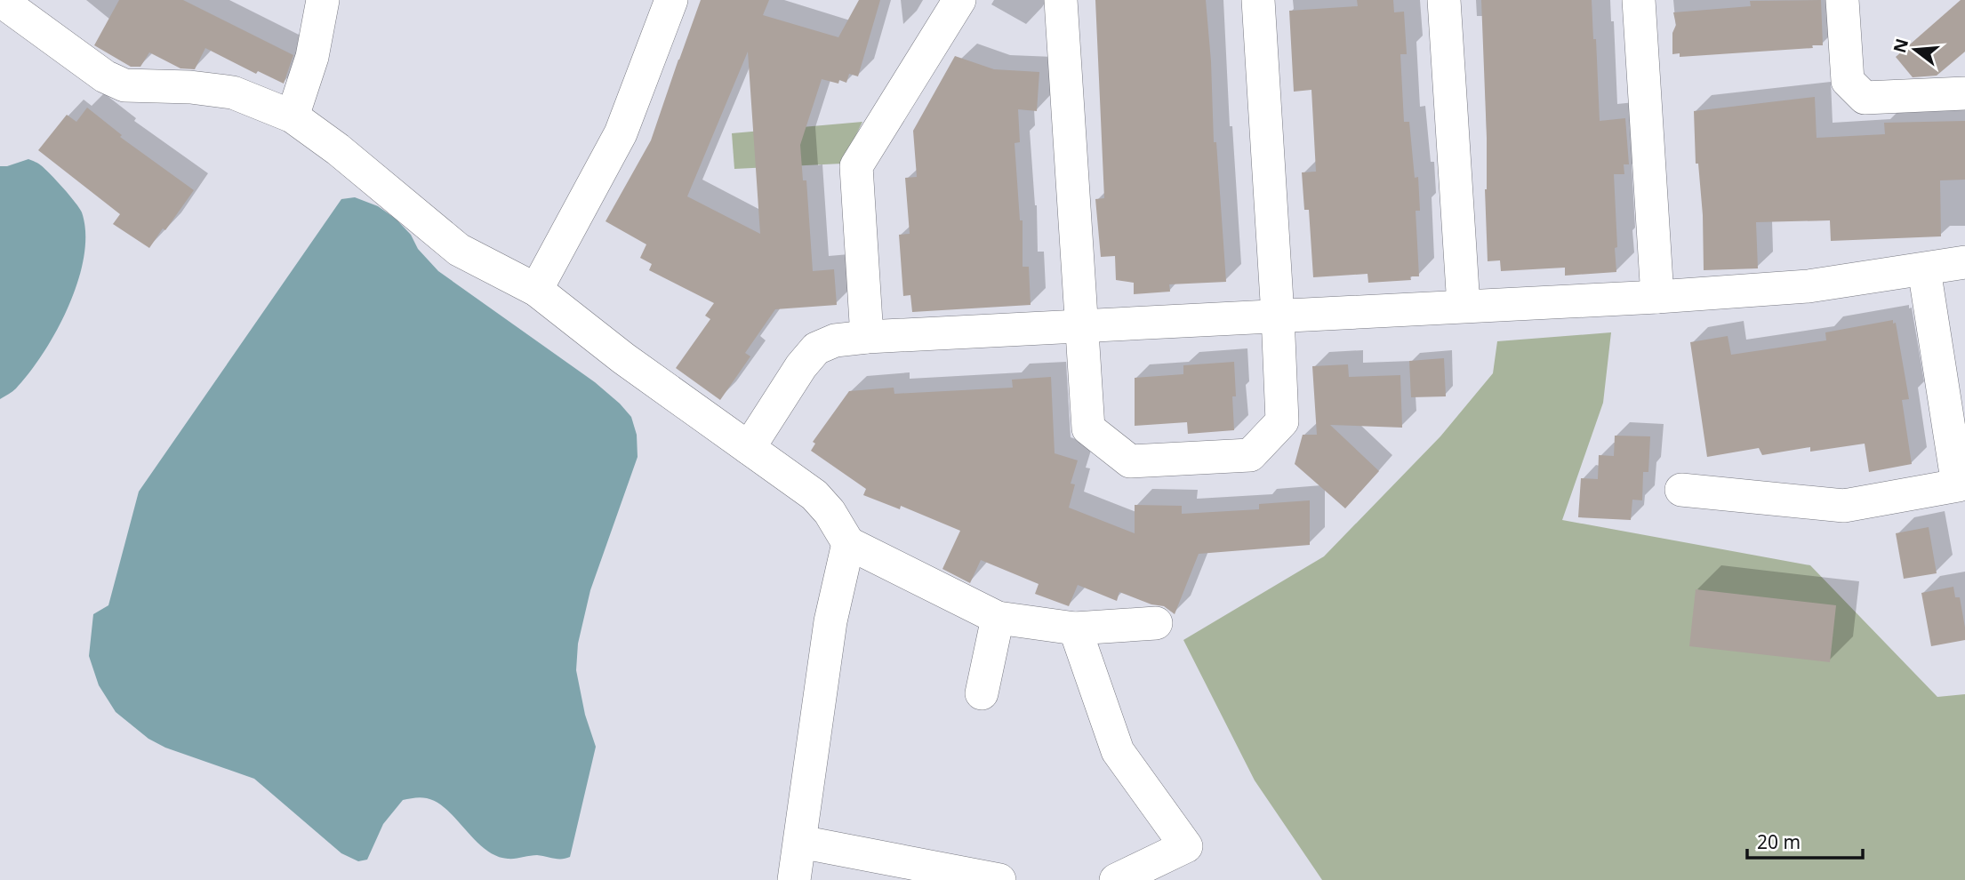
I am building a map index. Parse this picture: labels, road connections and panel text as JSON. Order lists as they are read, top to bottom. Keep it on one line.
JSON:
{"scale_bar":"20 m","north":"left"}
